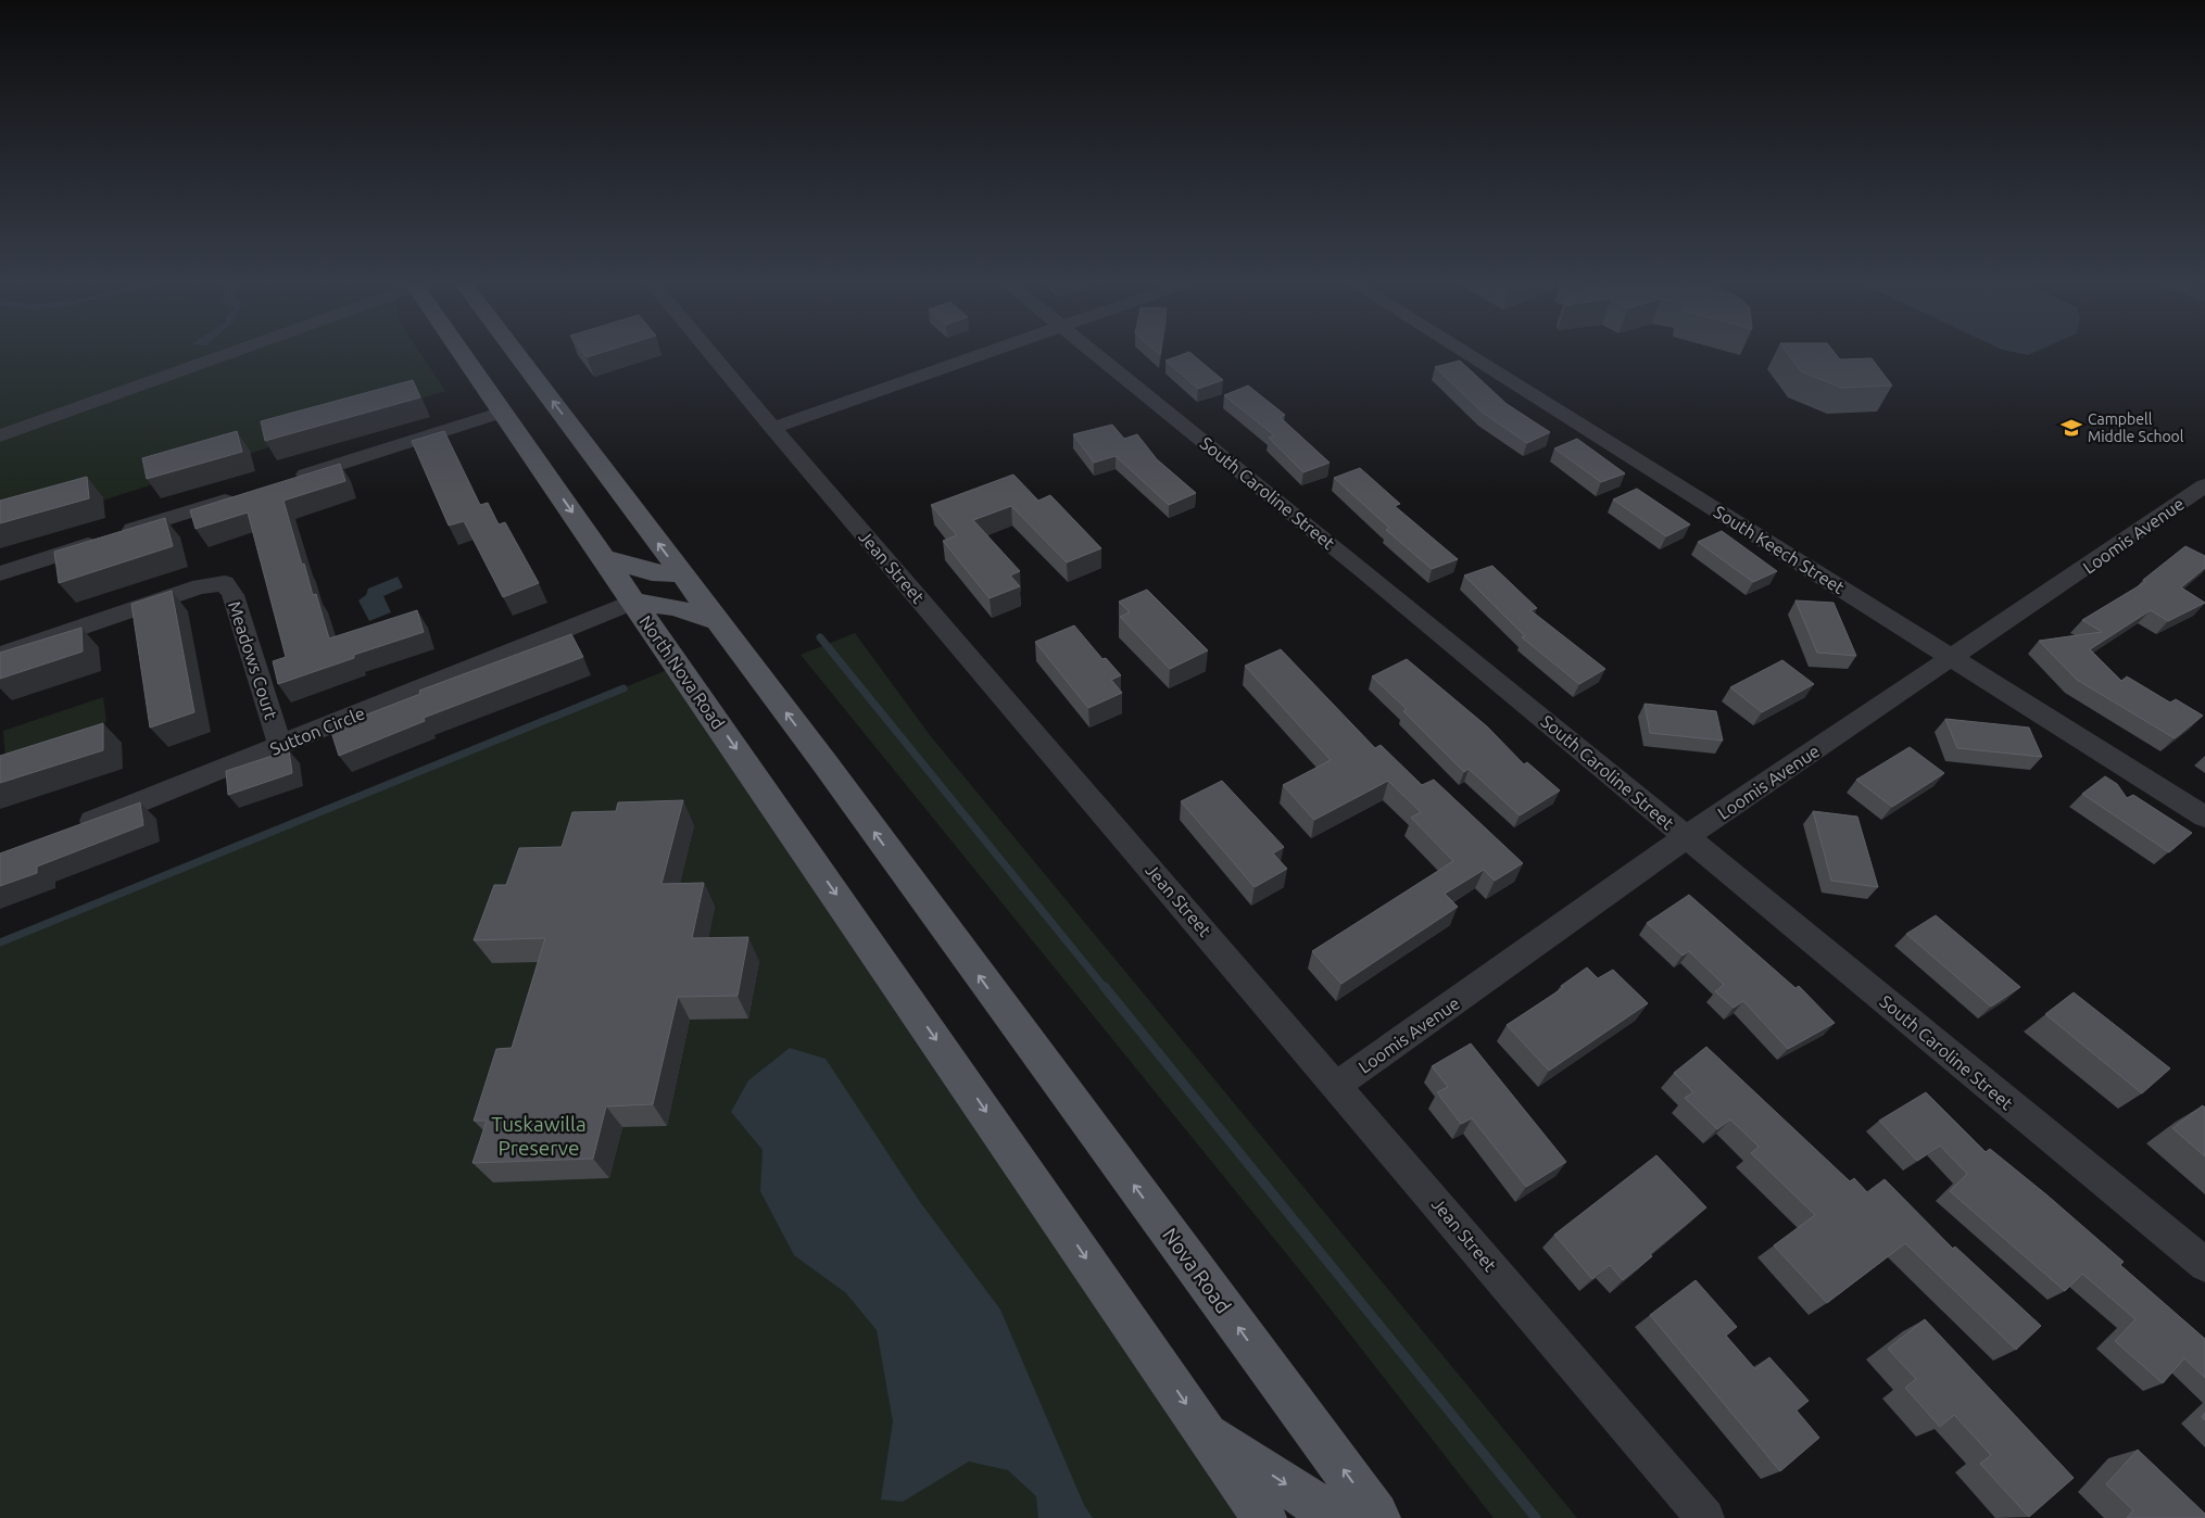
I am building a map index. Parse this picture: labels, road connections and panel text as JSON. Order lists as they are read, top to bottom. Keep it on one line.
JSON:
{"streets":{"main road":["North Nova Road","Nova Road"],"street":["South Caroline Street","Loomis Avenue","South Keech Street","Jean Street","Meadows Court","Sutton Circle"]},"crossings":[["South Caroline Street","Loomis Avenue"],["Loomis Avenue","South Keech Street"],["Loomis Avenue","Jean Street"],["Meadows Court","Sutton Circle"],["North Nova Road","Sutton Circle"]],"one_way":["North Nova Road","Nova Road"],"parks":["Tuskawilla Preserve"],"places":{"school or university":["Campbell Middle School"]}}
